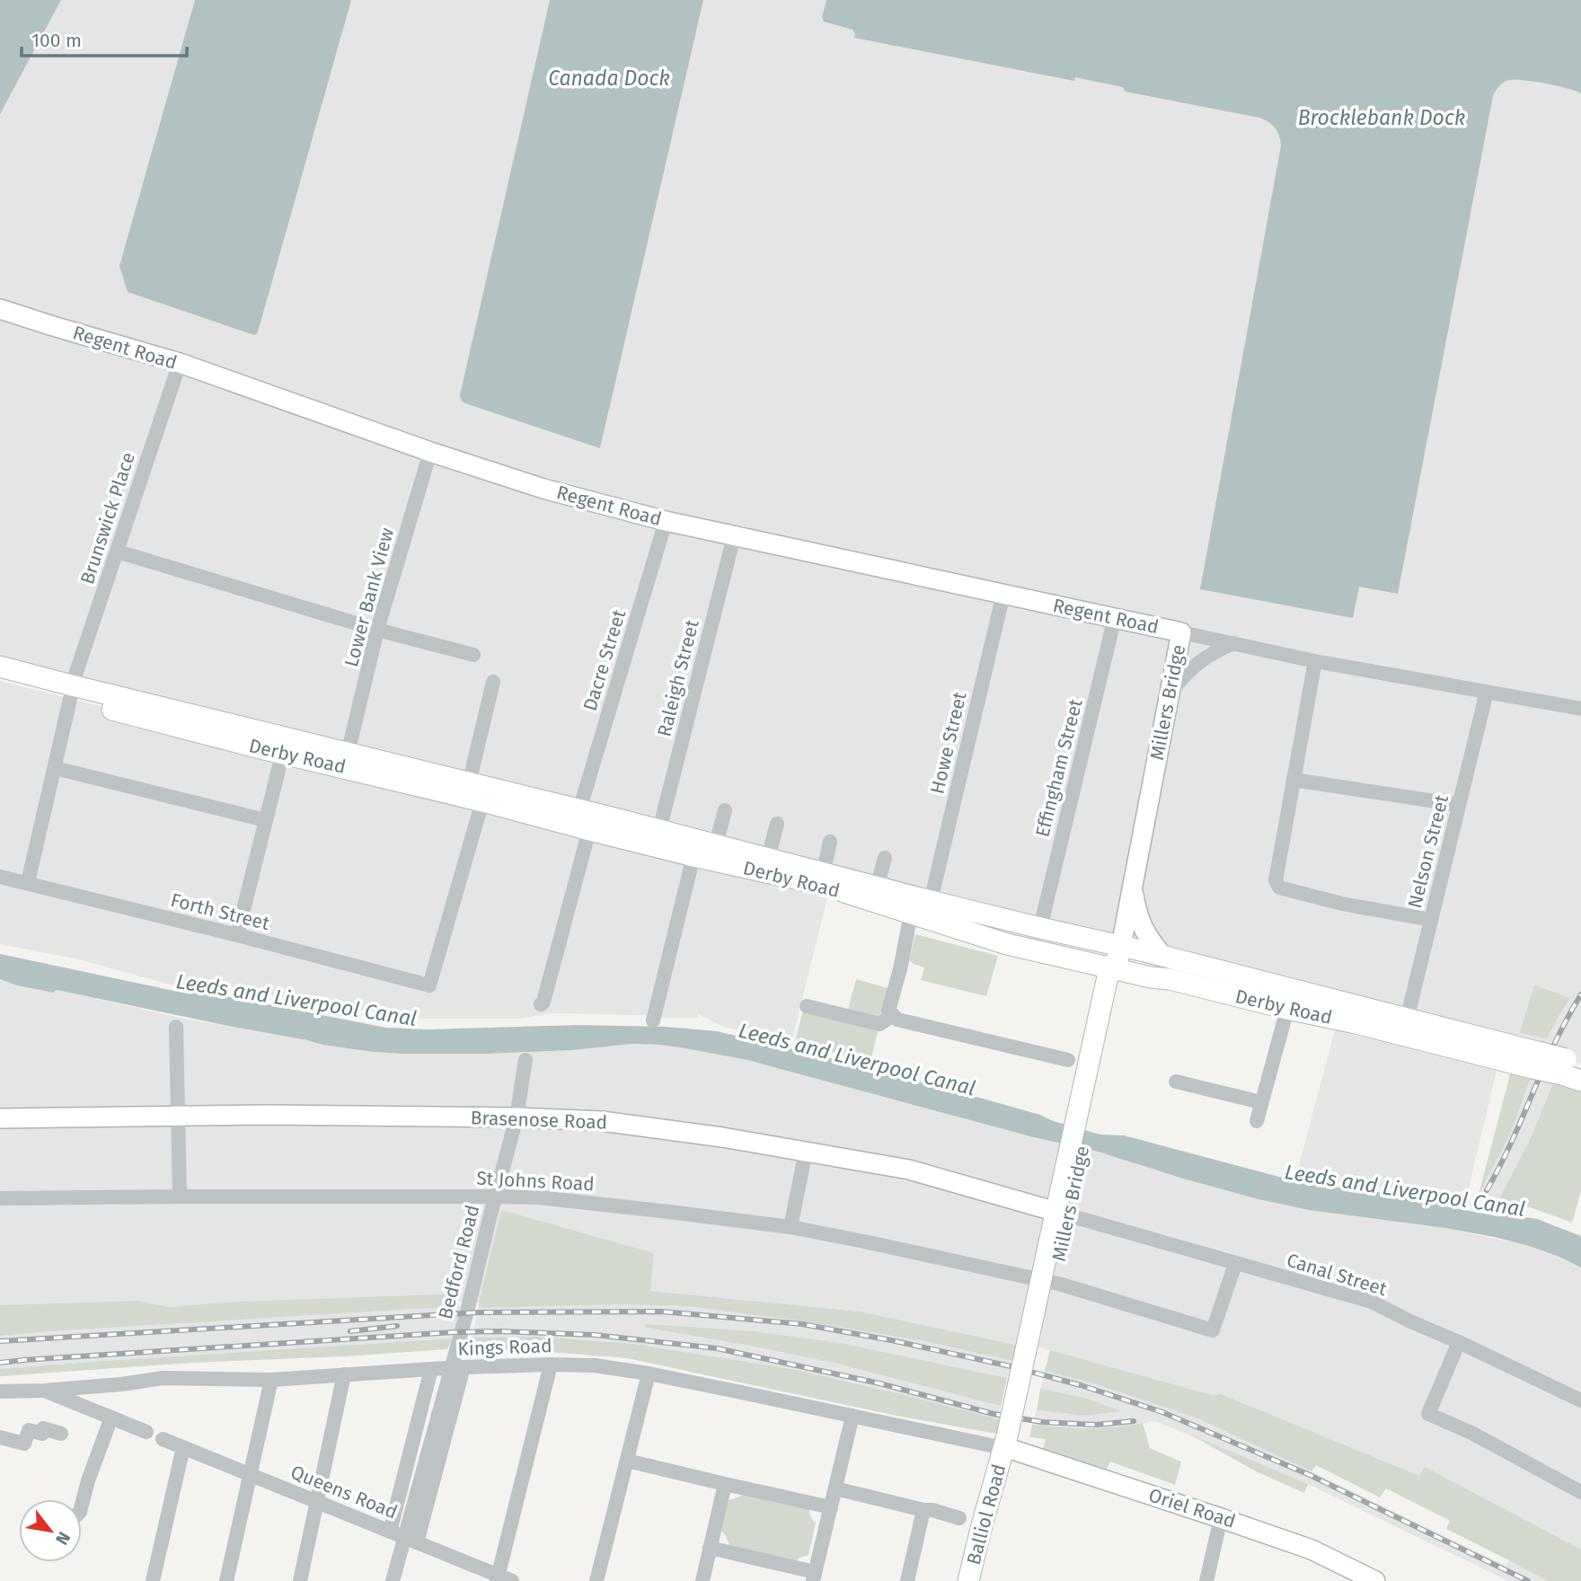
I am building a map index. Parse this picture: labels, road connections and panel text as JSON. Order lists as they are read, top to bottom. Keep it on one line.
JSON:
{"streets":{"highway":["Millers Bridge","Derby Road","Balliol Road"],"main road":["Regent Road","Brasenose Road","Oriel Road"],"street":["Brunswick Place","Lower Bank View","Dacre Street","Raleigh Street","Howe Street","Effingham Street","Nelson Street","Forth Street","St Johns Road","Bedford Road","Canal Street","Kings Road","Queens Road"]},"crossings":[["Regent Road","Brunswick Place"],["Regent Road","Lower Bank View"],["Regent Road","Dacre Street"],["Regent Road","Raleigh Street"],["Regent Road","Millers Bridge"],["Regent Road","Howe Street"],["Regent Road","Effingham Street"],["Regent Road","Nelson Street"],["Brunswick Place","Derby Road"],["Brunswick Place","Forth Street"],["Lower Bank View","Derby Road"],["Dacre Street","Derby Road"],["Raleigh Street","Derby Road"],["Millers Bridge","Derby Road"],["Millers Bridge","Brasenose Road"],["Millers Bridge","Canal Street"],["Millers Bridge","Kings Road"],["Millers Bridge","Oriel Road"],["Millers Bridge","Balliol Road"],["Howe Street","Derby Road"],["Derby Road","Effingham Street"],["Derby Road","Nelson Street"],["Derby Road","Forth Street"],["Brasenose Road","Bedford Road"],["Brasenose Road","Canal Street"],["St Johns Road","Bedford Road"],["St Johns Road","Canal Street"],["Bedford Road","Kings Road"],["Bedford Road","Queens Road"],["Kings Road","Oriel Road"],["Kings Road","Balliol Road"],["Oriel Road","Balliol Road"]],"water":["Canada Dock","Brocklebank Dock","Leeds and Liverpool Canal"],"scale_bar":"100 m","north":"bottom right"}
